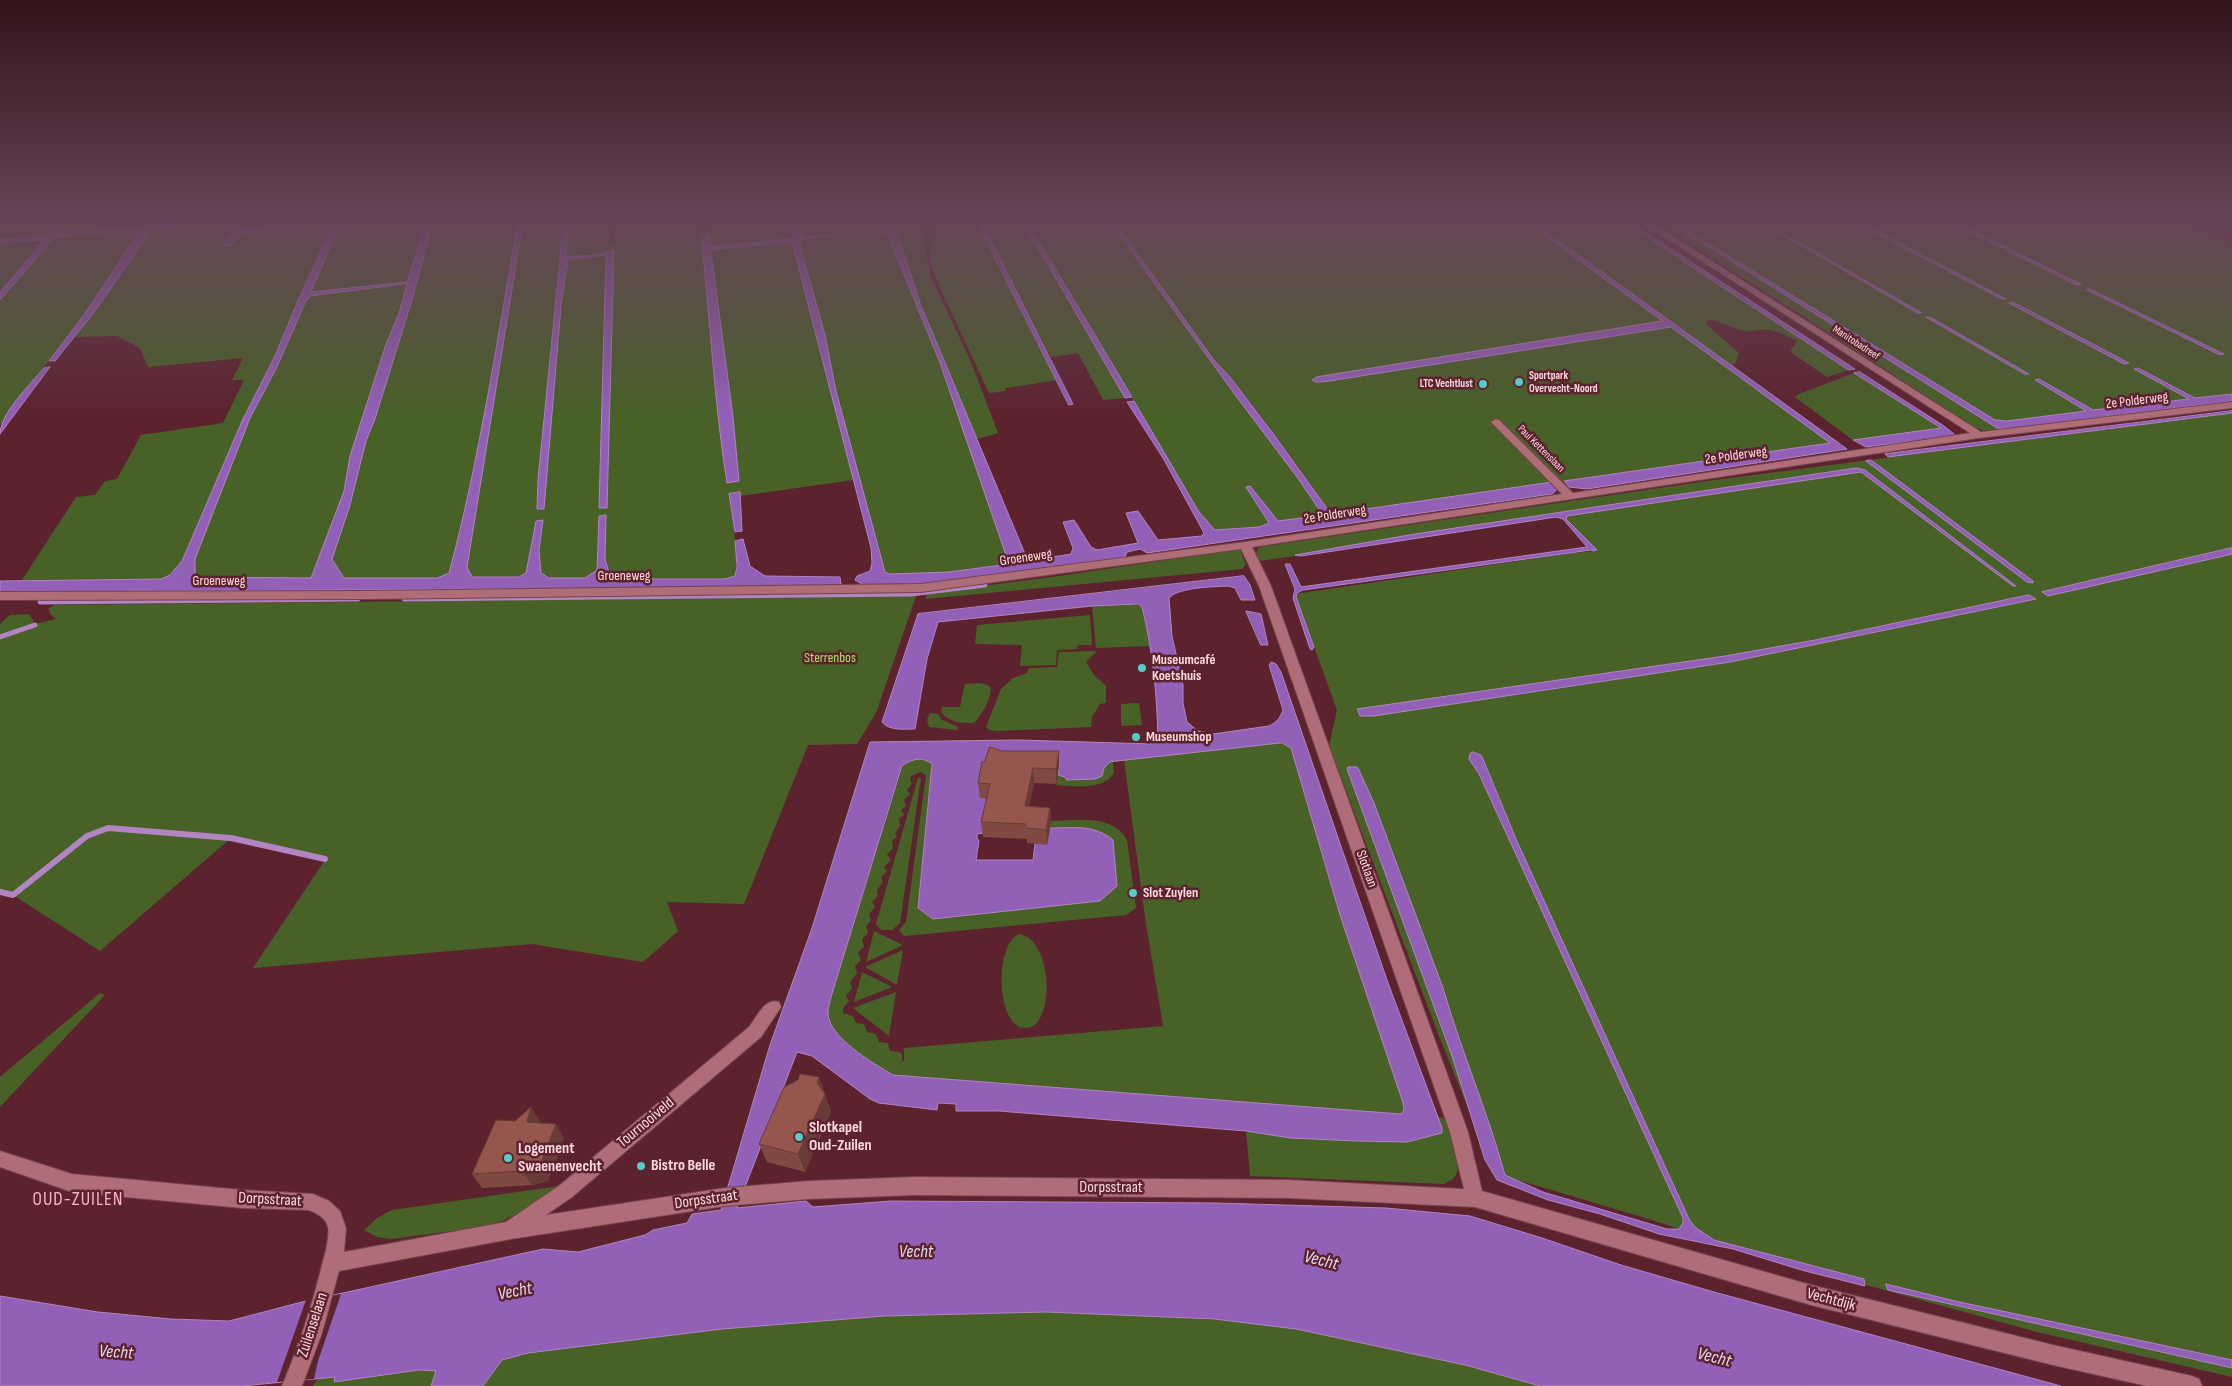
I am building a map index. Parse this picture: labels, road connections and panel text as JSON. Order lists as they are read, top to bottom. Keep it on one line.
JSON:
{"streets":{"street":["Manitobadreef","2e Polderweg","Paul Kettenslaan","Groeneweg","Slotlaan","Tournooiveld","Dorpsstraat","Vechtdijk","Zuilenselaan"]},"crossings":[["Manitobadreef","2e Polderweg"],["2e Polderweg","Paul Kettenslaan"],["2e Polderweg","Groeneweg"],["2e Polderweg","Slotlaan"],["Groeneweg","Slotlaan"],["Slotlaan","Dorpsstraat"],["Slotlaan","Vechtdijk"],["Tournooiveld","Dorpsstraat"],["Dorpsstraat","Vechtdijk"],["Dorpsstraat","Zuilenselaan"]],"districts":["OUD-ZUILEN"],"water":["Vecht"],"parks":["Sterrenbos"],"places":["Sportpark Overvecht-Noord","LTC Vechtlust","Museumcafé Koetshuis","Museumshop","Slot Zuylen","Slotkapel Oud-Zuilen","Logement Swaenenvecht","Bistro Belle"]}
